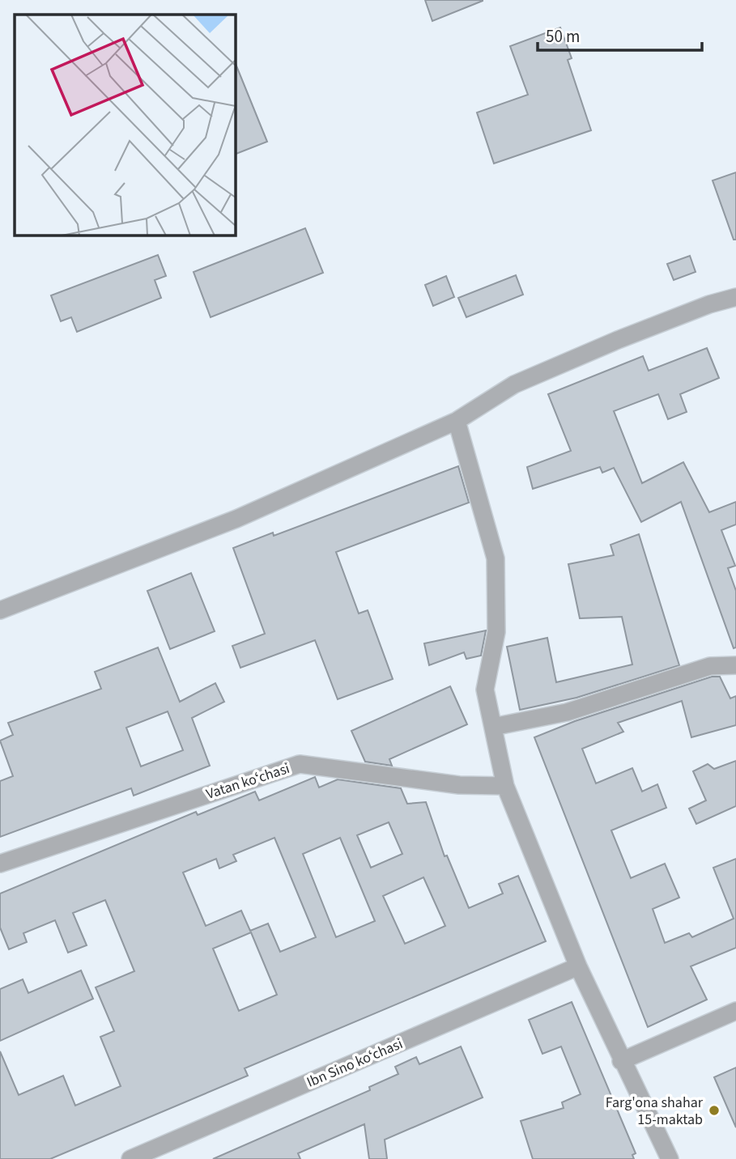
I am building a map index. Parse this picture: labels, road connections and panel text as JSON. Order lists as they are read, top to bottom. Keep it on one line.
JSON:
{"streets":{"street":["Vatan koʻchasi","Ibn Sino koʻchasi"]},"places":["Farg'ona shahar 15-maktab"],"scale_bar":"50 m"}
